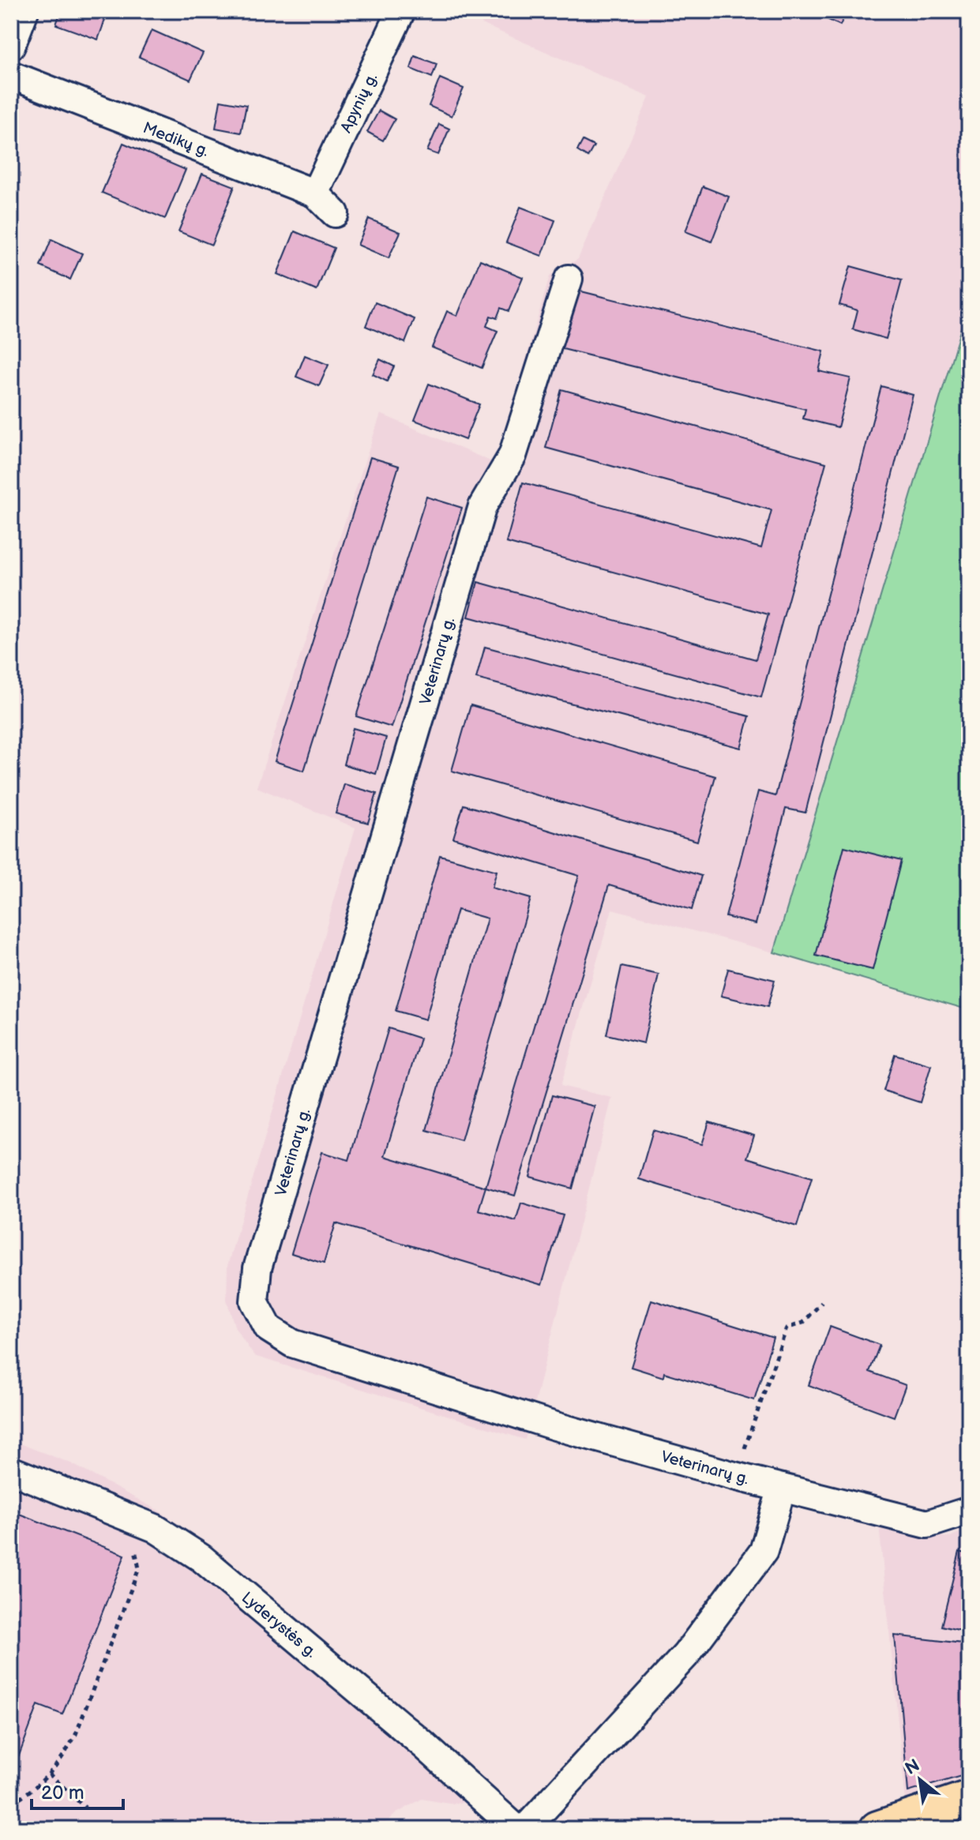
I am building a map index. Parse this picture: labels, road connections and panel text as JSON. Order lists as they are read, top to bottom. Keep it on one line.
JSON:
{"streets":{"street":["Apynių g.","Medikų g.","Veterinarų g.","Lyderystės g."]},"crossings":[["Apynių g.","Medikų g."]],"scale_bar":"20 m","north":"top left"}
